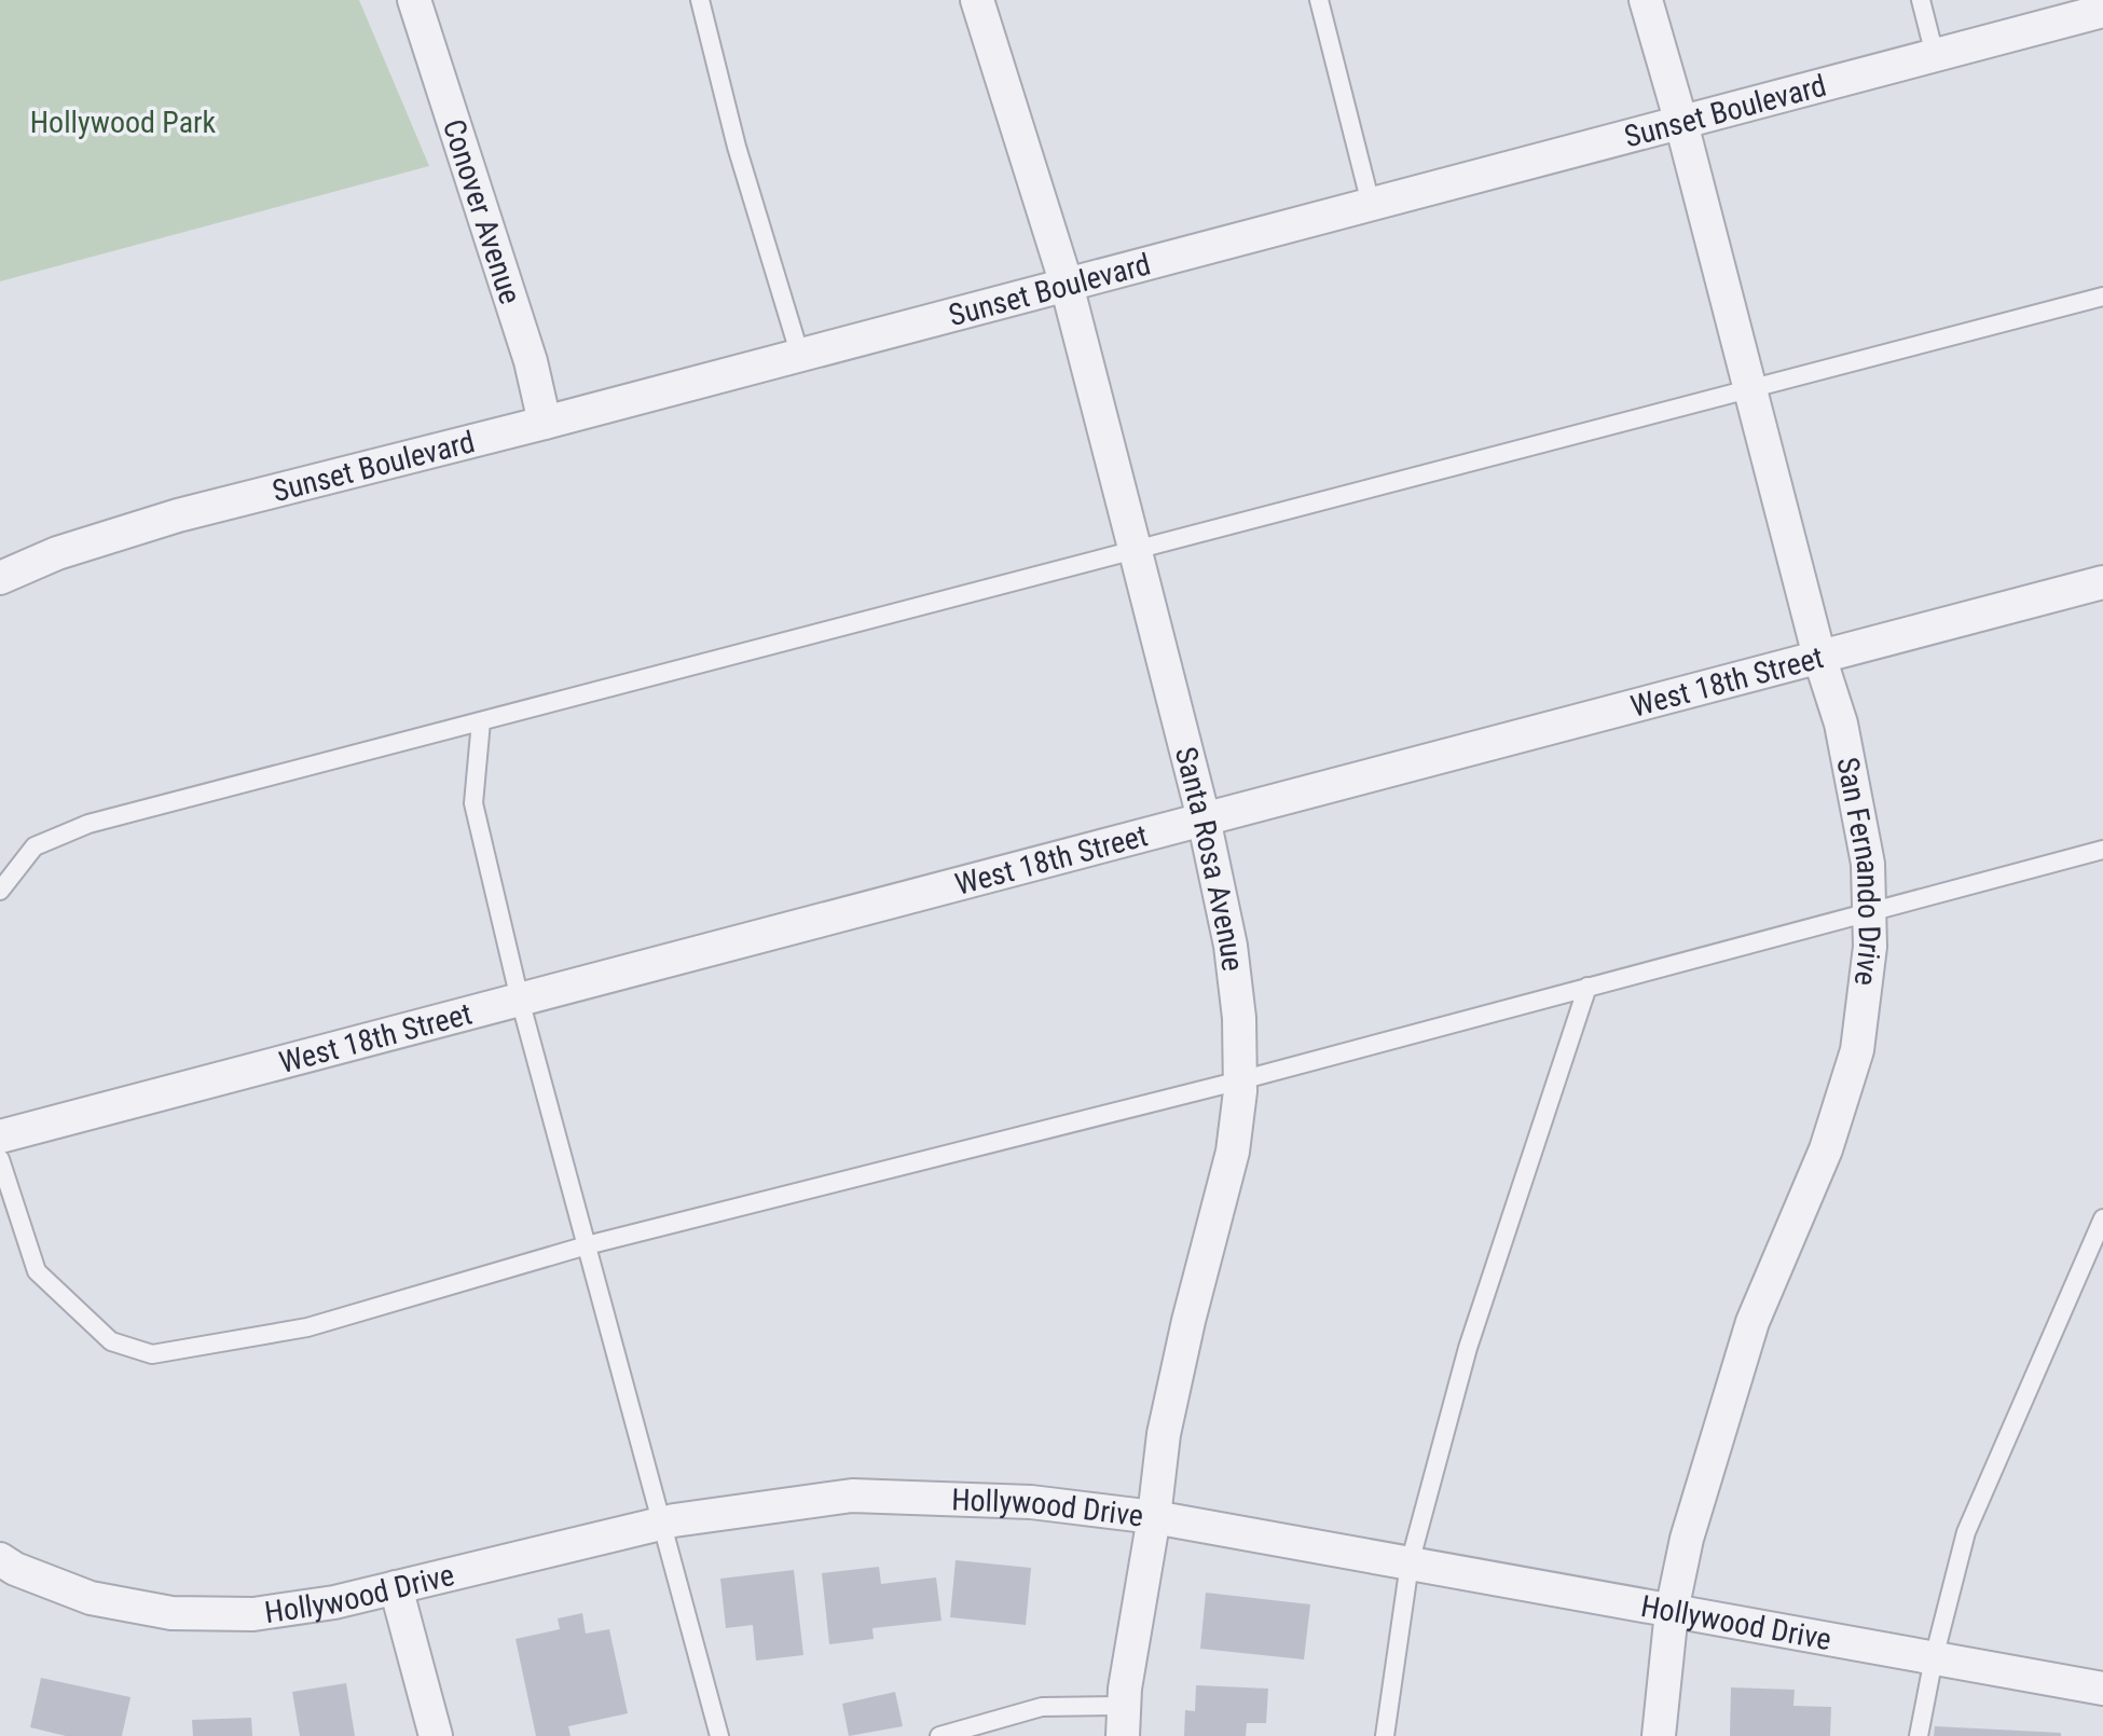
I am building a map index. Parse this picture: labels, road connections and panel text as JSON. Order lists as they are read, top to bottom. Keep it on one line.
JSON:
{"streets":{"street":["Sunset Boulevard","Conover Avenue","West 18th Street","Santa Rosa Avenue","San Fernando Drive","Hollywood Drive"]},"crossings":[["Sunset Boulevard","Conover Avenue"],["Sunset Boulevard","Santa Rosa Avenue"],["Sunset Boulevard","San Fernando Drive"],["West 18th Street","Santa Rosa Avenue"],["West 18th Street","San Fernando Drive"],["Santa Rosa Avenue","Hollywood Drive"],["San Fernando Drive","Hollywood Drive"]],"parks":["Hollywood Park"]}
